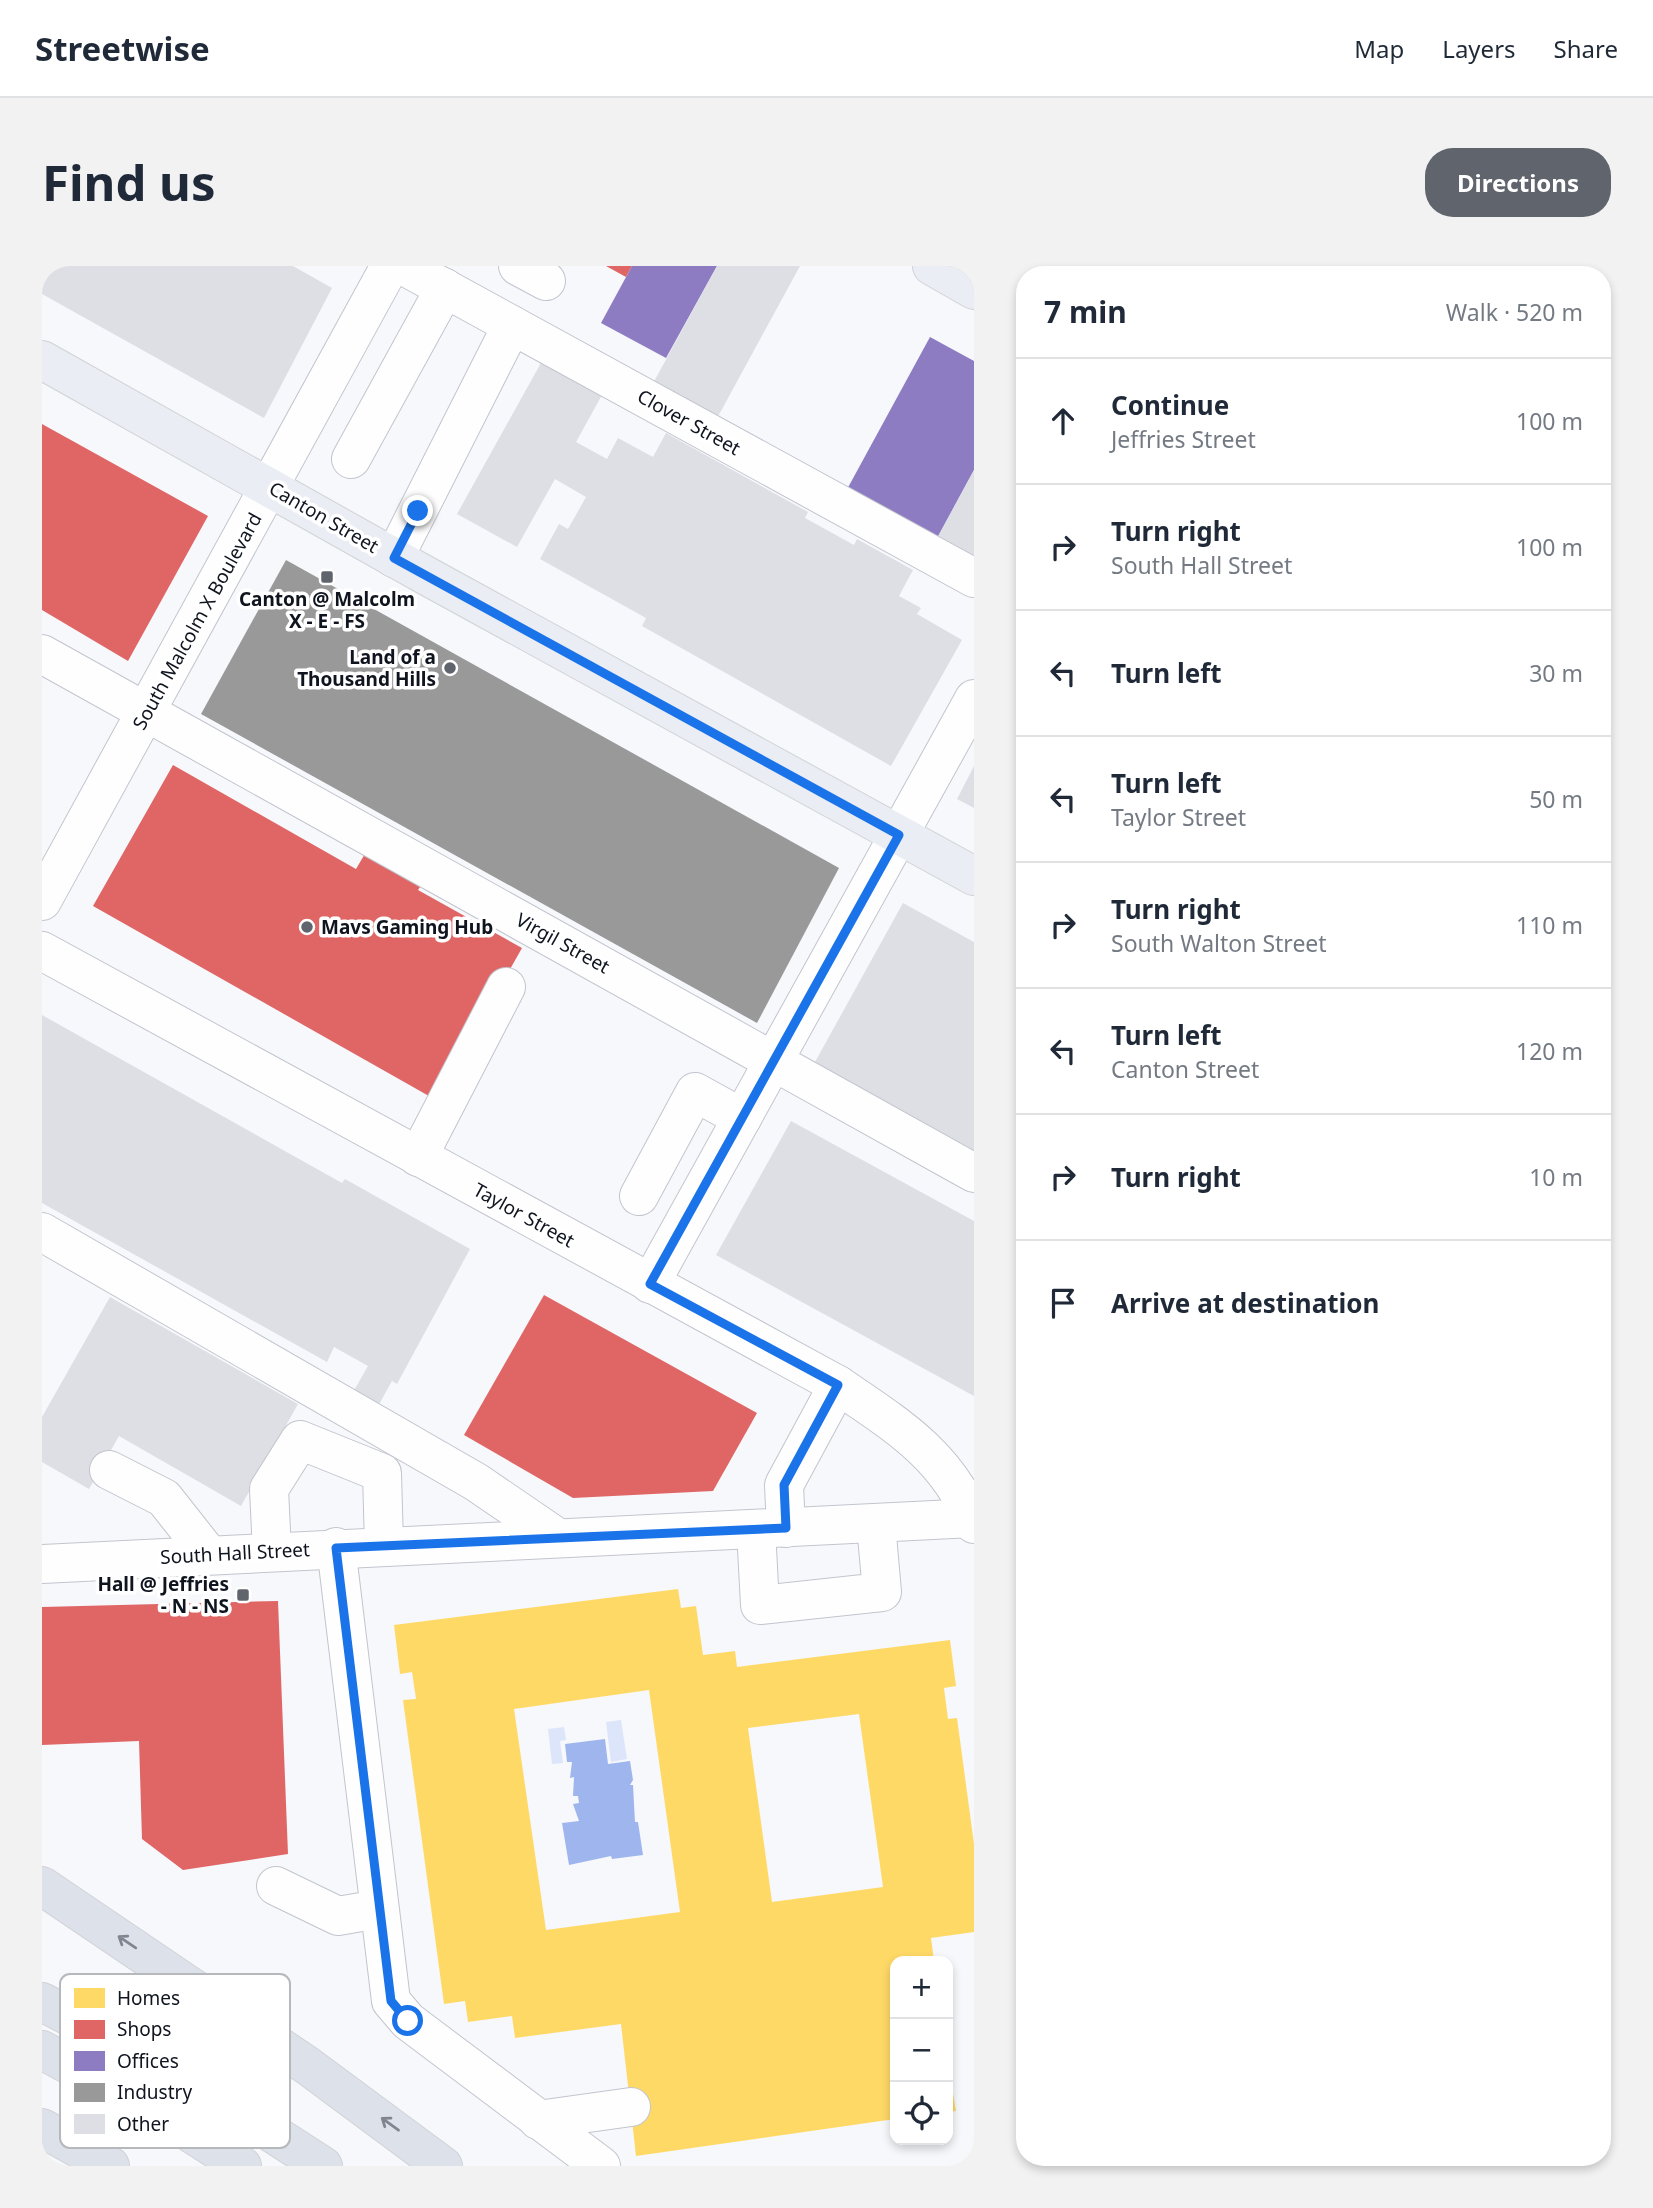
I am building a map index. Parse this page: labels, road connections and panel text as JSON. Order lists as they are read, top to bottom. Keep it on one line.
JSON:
{"streets":{"main road":["Canton Street"],"street":["Clover Street","South Malcolm X Boulevard","Virgil Street","Taylor Street","South Hall Street"]},"crossings":[["Canton Street","South Malcolm X Boulevard"],["South Malcolm X Boulevard","Virgil Street"],["Taylor Street","South Hall Street"]],"places":{"transit":["Canton @ Malcolm X - E - FS","Hall @ Jeffries - N - NS"],"other":["Land of a Thousand Hills","Mavs Gaming Hub"]},"legend":["Homes","Shops","Offices","Industry","Other"],"page":{"header":"Streetwise","nav":["Map","Layers","Share"],"buttons":"Directions","title":"Find us","heading":["7 min","Walk · 520 m"],"list":[["Continue","Jeffries Street","100 m"],["Turn right","South Hall Street","100 m"],["Turn left","30 m"],["Turn left","Taylor Street","50 m"],["Turn right","South Walton Street","110 m"],["Turn left","Canton Street","120 m"],["Turn right","10 m"],"Arrive at destination"],"map_buttons":["+","−"]}}
